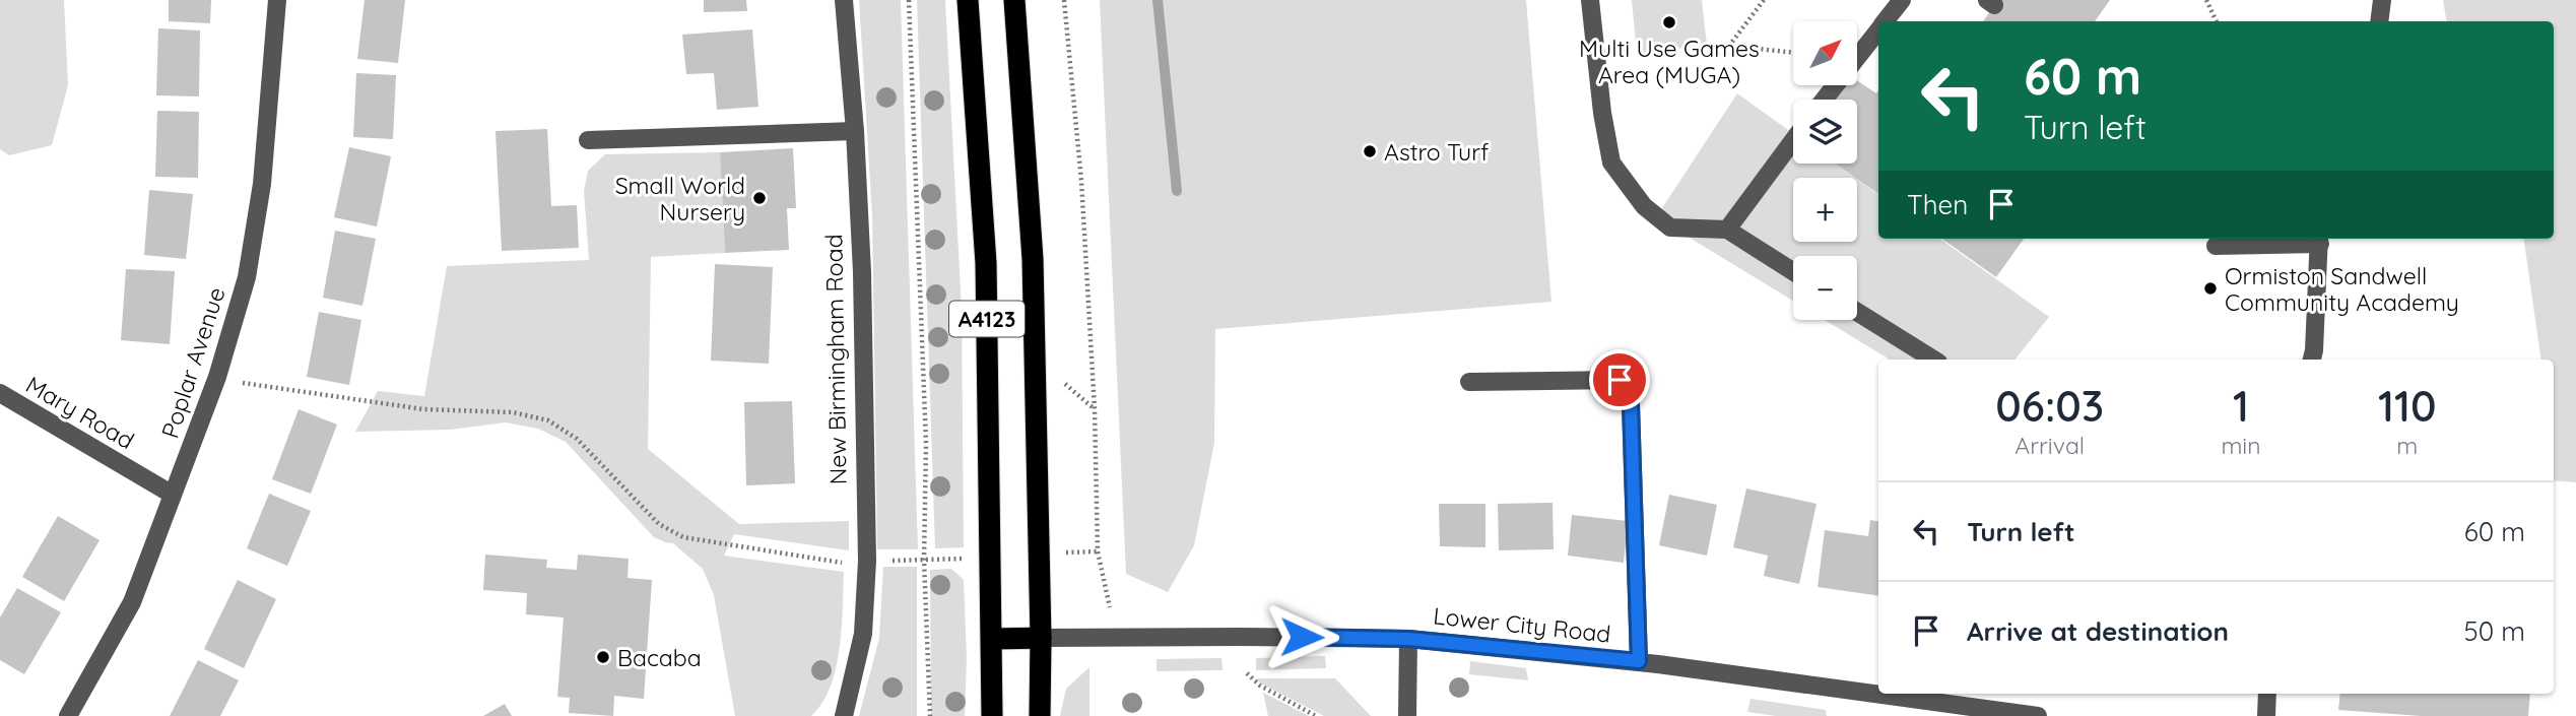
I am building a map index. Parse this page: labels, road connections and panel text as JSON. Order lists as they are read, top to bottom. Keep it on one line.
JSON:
{"streets":{"highway":["A4123"],"street":["New Birmingham Road","Poplar Avenue","Mary Road","Lower City Road"]},"crossings":[["A4123","Lower City Road"],["Poplar Avenue","Mary Road"]],"places":["Multi Use Games Area (MUGA)","Astro Turf","Small World Nursery","Ormiston Sandwell Community Academy","Bacaba"],"north":"top right","page":{"map_buttons":["+","−"],"turn":["60 m","Turn left"],"then":"Then","eta":["06:03","Arrival","1","min","110","m"],"list":[{"name":"Turn left","value":"60 m"},{"name":"Arrive at destination","value":"50 m"}]}}
